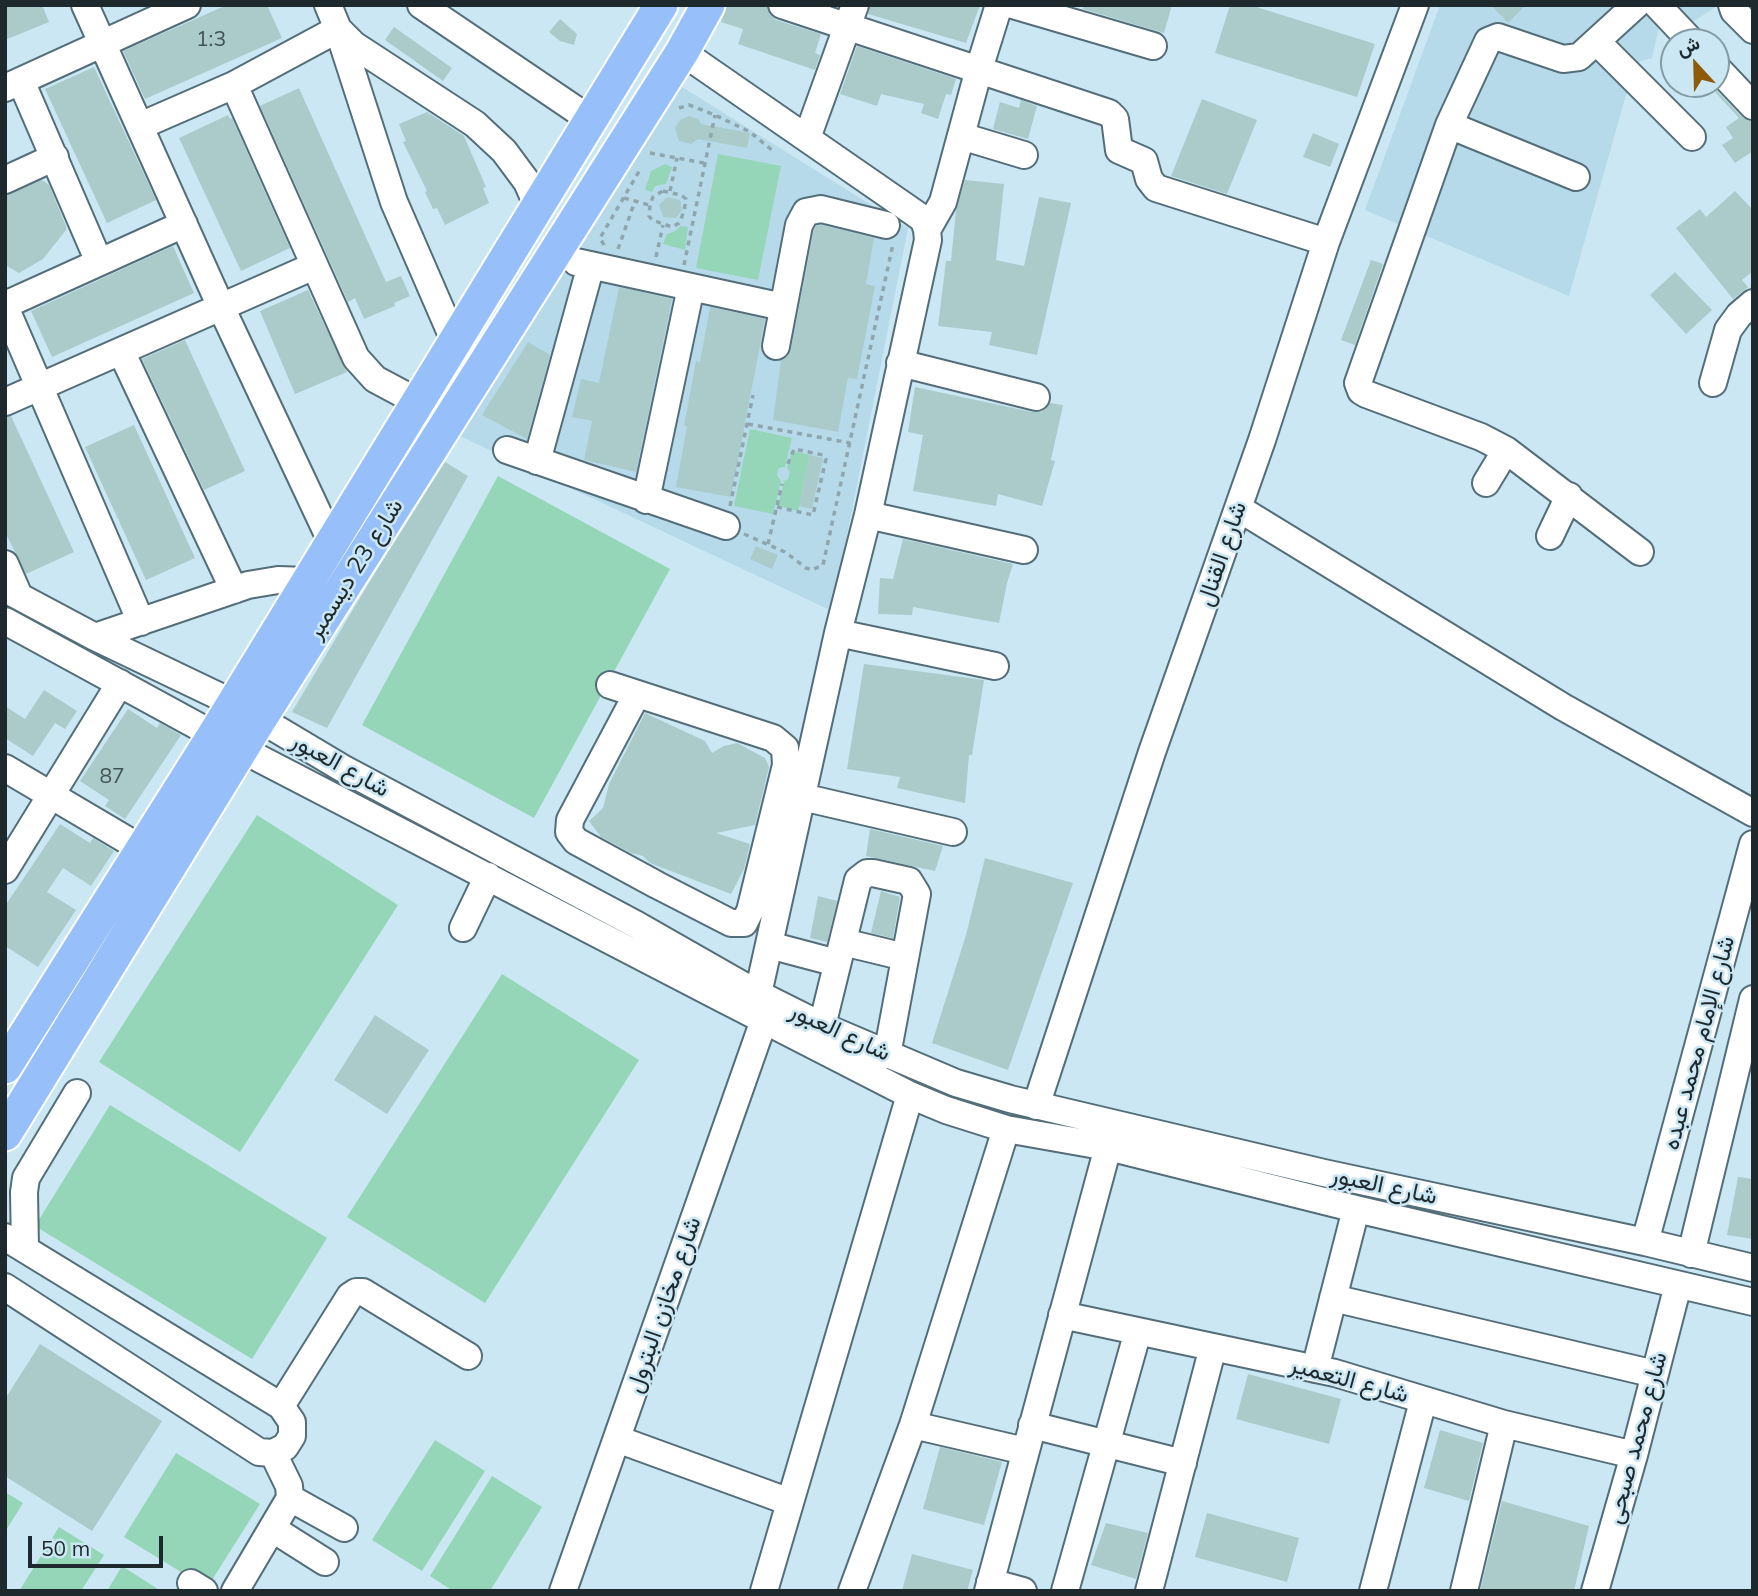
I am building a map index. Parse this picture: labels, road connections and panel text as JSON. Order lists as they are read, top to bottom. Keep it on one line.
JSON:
{"streets":{"main road":["شارع 23 ديسمبر"],"street":["شارع القنال","شارع العبور","شارع الإمام محمد عبده","شارع مخازن البترول","شارع التعمير","شارع محمد صبحى"]},"crossings":[["شارع القنال","شارع العبور"],["شارع 23 ديسمبر","شارع العبور"],["شارع العبور","شارع الإمام محمد عبده"],["شارع العبور","شارع مخازن البترول"],["شارع العبور","شارع محمد صبحى"],["شارع التعمير","شارع محمد صبحى"]],"house_numbers":["1:3","87"],"scale_bar":"50 m","north":"top"}
